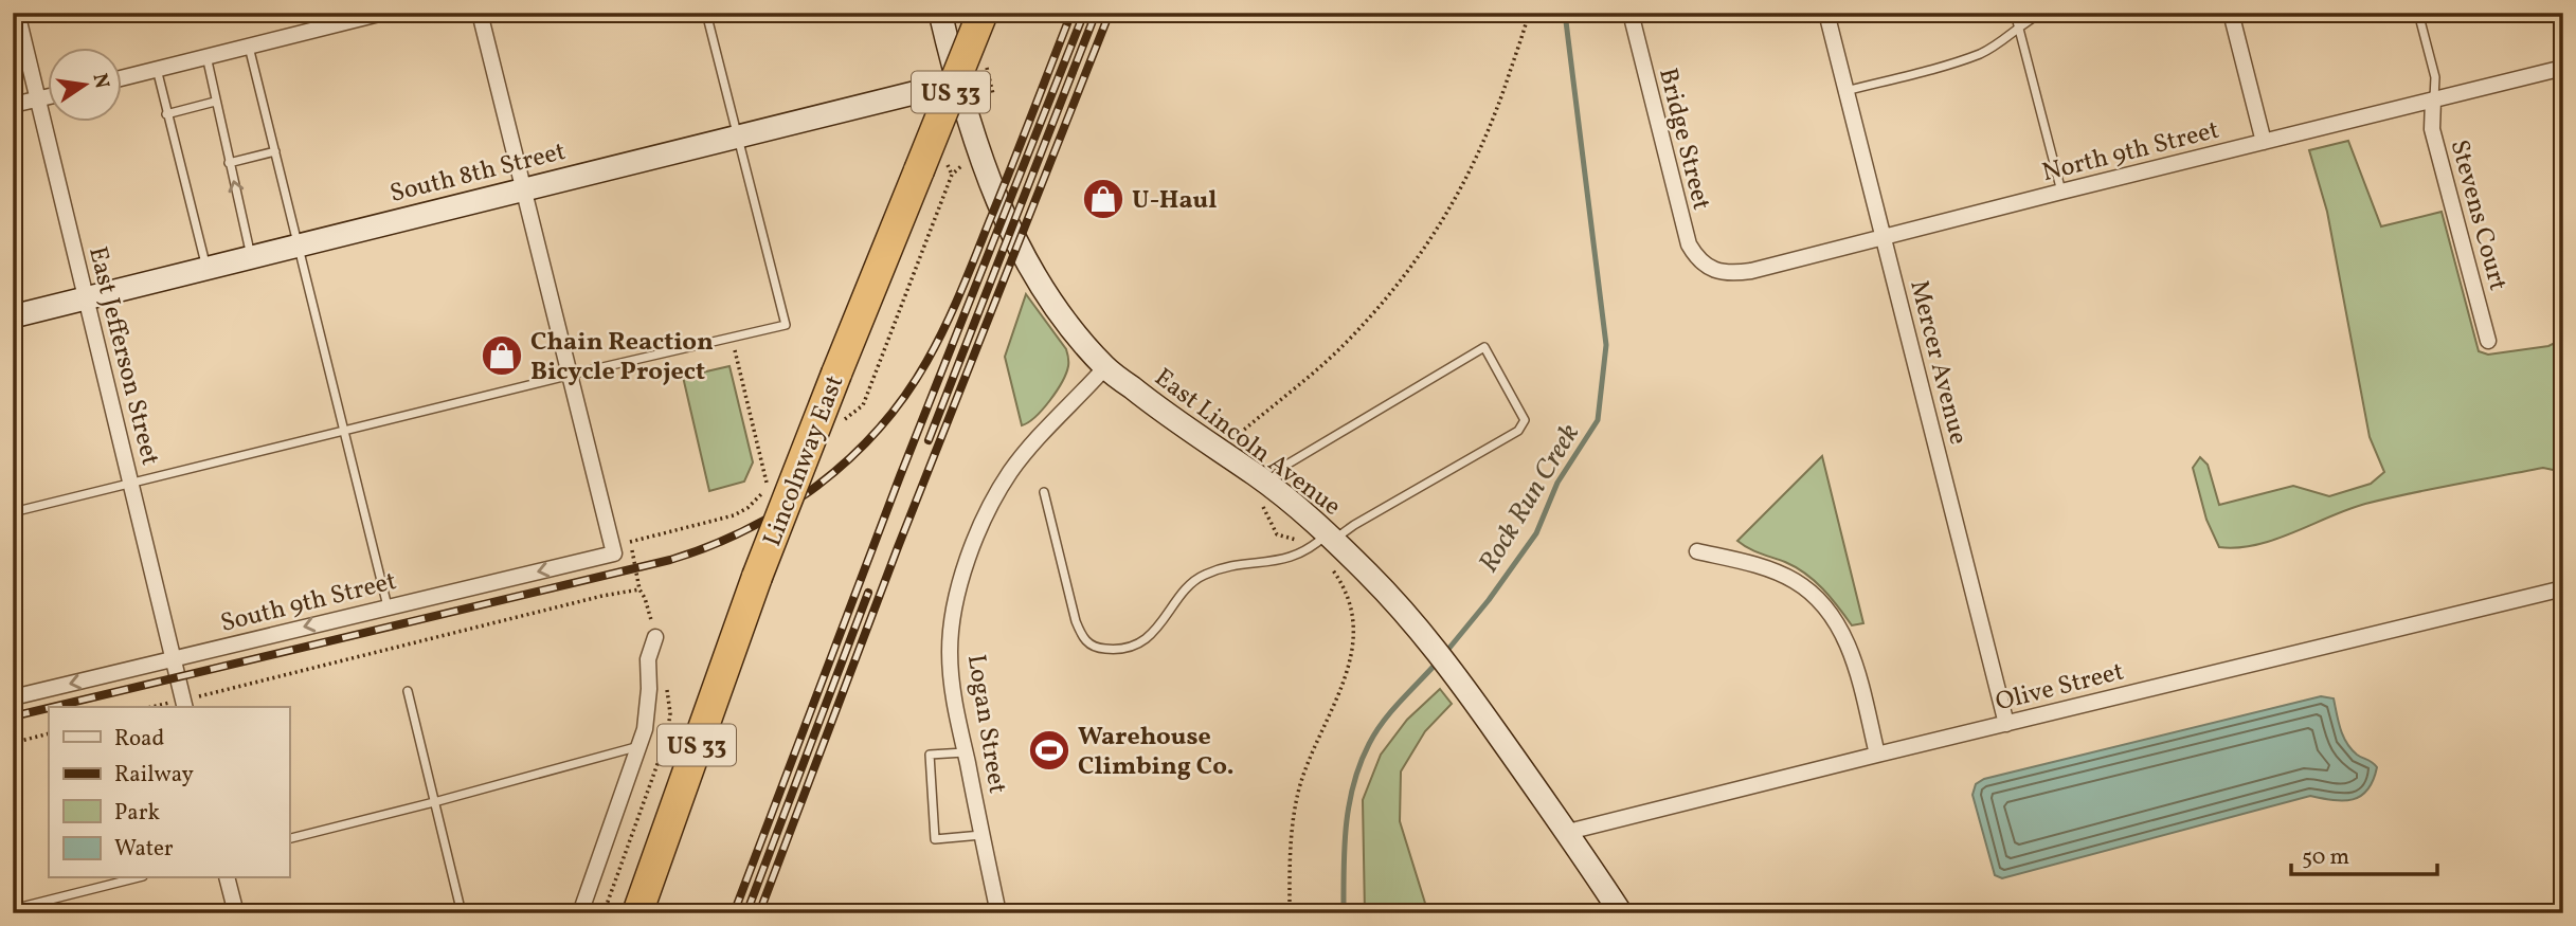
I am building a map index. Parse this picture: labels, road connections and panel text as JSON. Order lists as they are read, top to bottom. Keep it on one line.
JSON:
{"streets":{"highway":["US 33","Lincolnway East"],"main road":["South 8th Street","East Lincoln Avenue"],"street":["Bridge Street","North 9th Street","Stevens Court","East Jefferson Street","Mercer Avenue","South 9th Street","Olive Street","Logan Street"]},"crossings":[["Bridge Street","North 9th Street"],["North 9th Street","Stevens Court"],["North 9th Street","Mercer Avenue"],["South 8th Street","East Jefferson Street"],["South 8th Street","East Lincoln Avenue"],["East Jefferson Street","South 9th Street"],["Mercer Avenue","Olive Street"],["East Lincoln Avenue","Olive Street"],["East Lincoln Avenue","Logan Street"]],"one_way":["South 9th Street"],"water":["Rock Run Creek"],"places":{"shop":["U-Haul","Chain Reaction Bicycle Project"],"sports":["Warehouse Climbing Co."]},"legend":["Road","Railway","Park","Water"],"scale_bar":"50 m","north":"right"}
